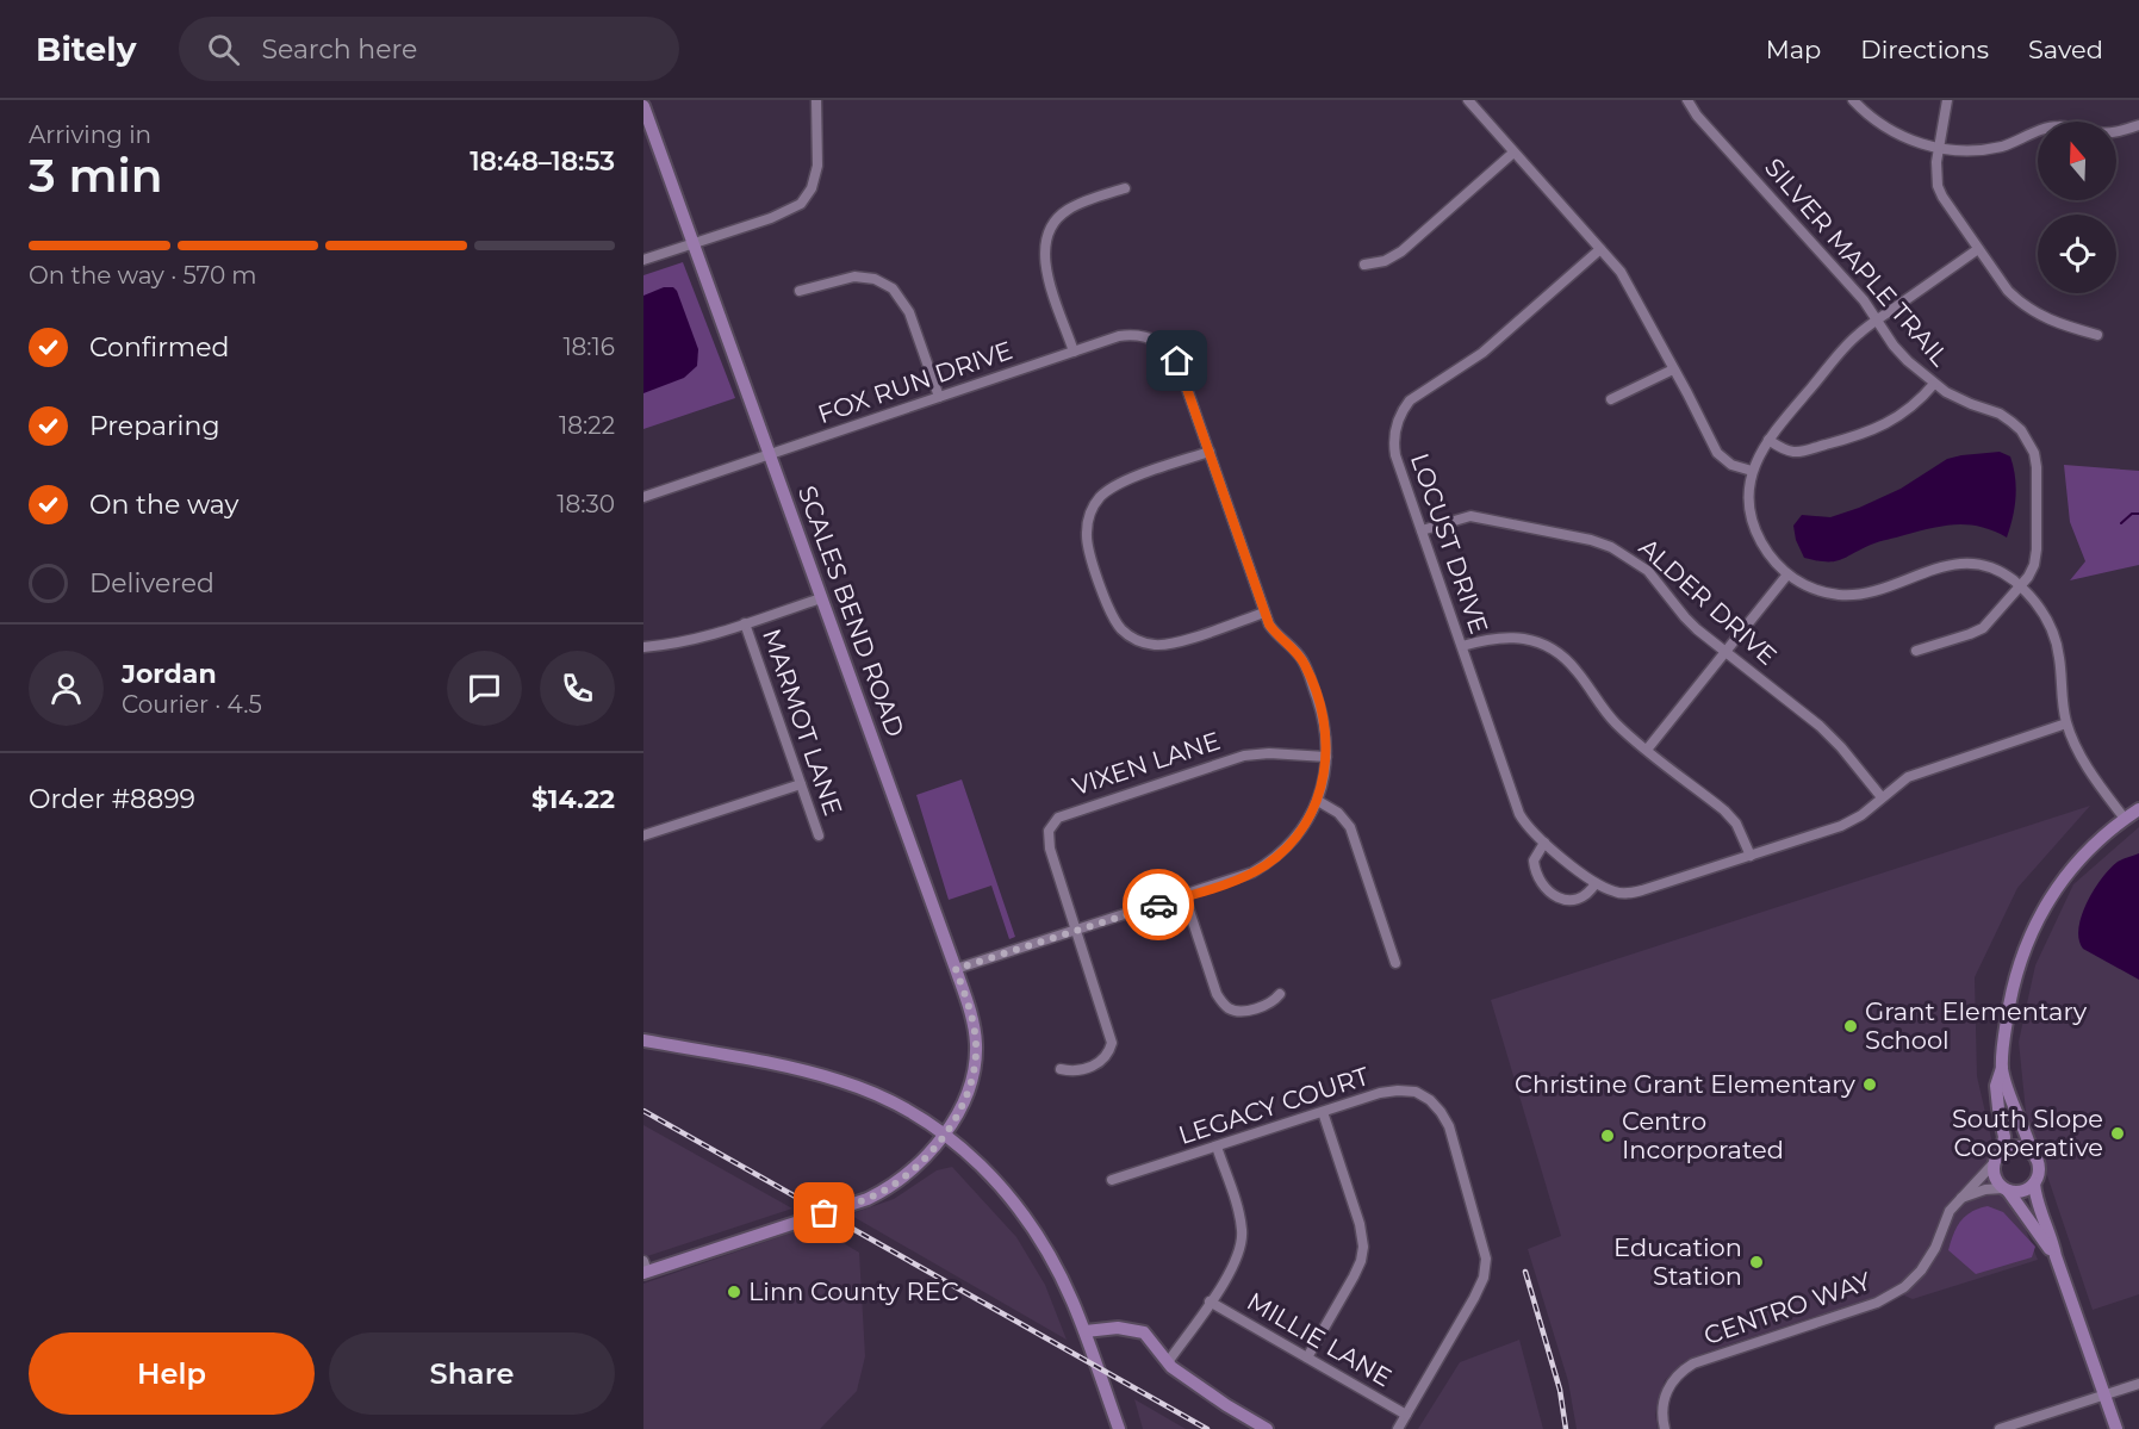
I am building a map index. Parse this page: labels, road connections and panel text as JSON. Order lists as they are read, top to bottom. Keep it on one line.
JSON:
{"streets":{"street":["SILVER MAPLE TRAIL","FOX RUN DRIVE","LOCUST DRIVE","ALDER DRIVE","SCALES BEND ROAD","MARMOT LANE","VIXEN LANE","LEGACY COURT","CENTRO WAY","MILLIE LANE"]},"crossings":[["FOX RUN DRIVE","SCALES BEND ROAD"],["FOX RUN DRIVE","VIXEN LANE"],["LOCUST DRIVE","ALDER DRIVE"],["LEGACY COURT","MILLIE LANE"]],"places":["Grant Elementary School","Christine Grant Elementary","South Slope Cooperative","Centro Incorporated","Education Station","Linn County REC"],"north":"top","page":{"header":"Bitely","search":"Search here","nav":["Map","Directions","Saved"],"heading":["3 min","Arriving in","18:48–18:53"],"panel":["Jordan","Courier · 4.5","Order #8899","$14.22"],"bar":"On the way · 570 m","list":[["Confirmed","18:16"],["Preparing","18:22"],["On the way","18:30"],"Delivered"],"buttons":["Help","Share"]}}
